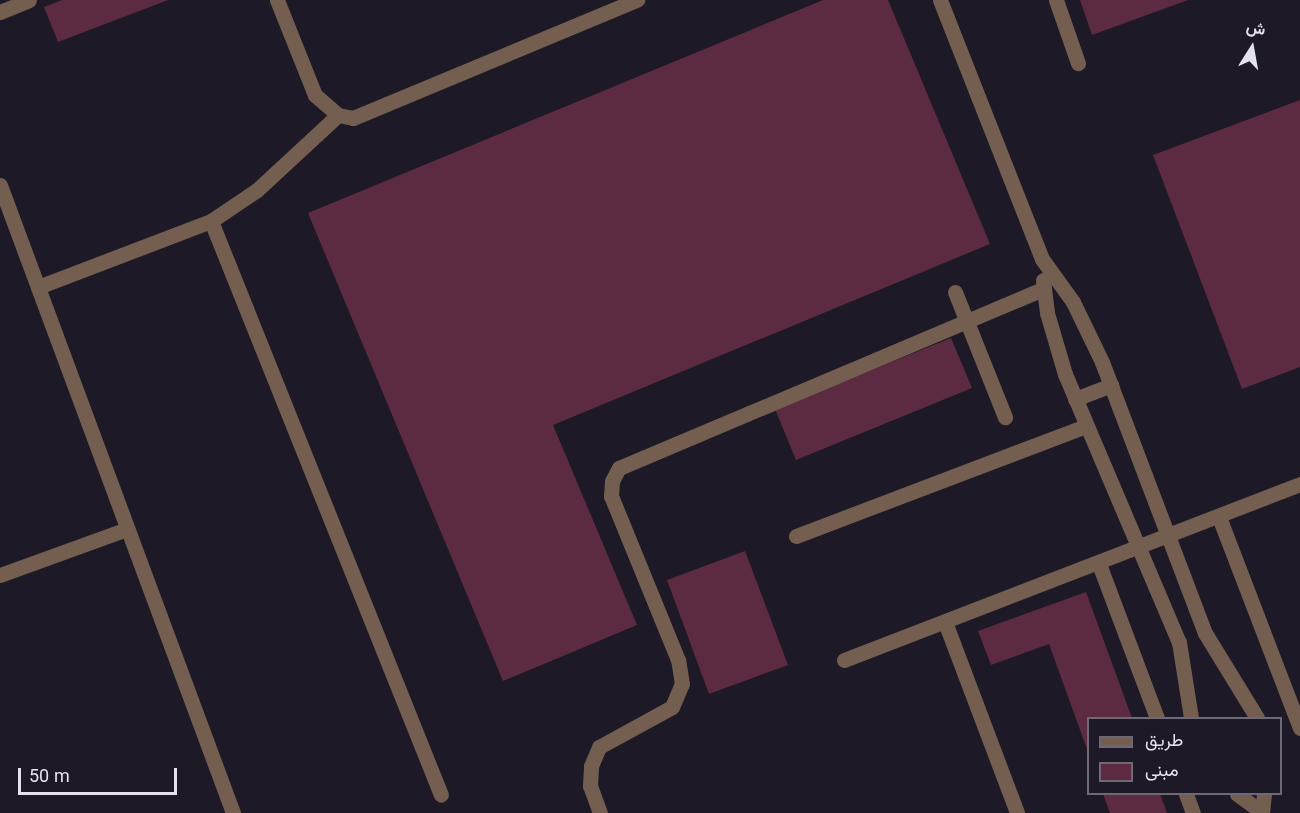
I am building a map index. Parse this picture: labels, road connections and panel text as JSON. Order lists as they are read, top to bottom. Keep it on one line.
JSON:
{"legend":["طريق","مبنى"],"scale_bar":"50 m","north":"top"}
